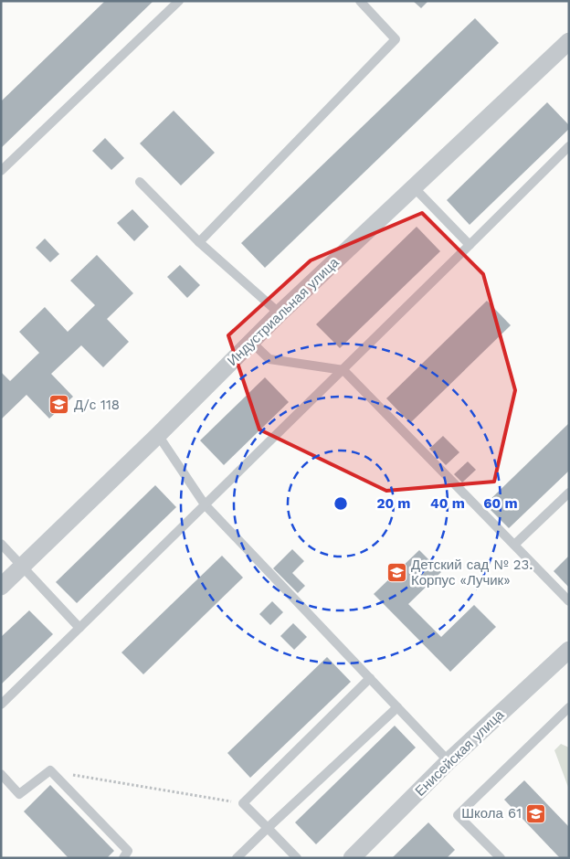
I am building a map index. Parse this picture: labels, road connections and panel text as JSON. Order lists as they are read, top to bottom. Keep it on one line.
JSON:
{"streets":{"street":["Индустриальная улица","Енисейская улица"]},"places":{"school or university":["Д/с 118","Детский сад № 23. Корпус «Лучик»","Школа 61"]},"rings":["20 m","40 m","60 m"]}
